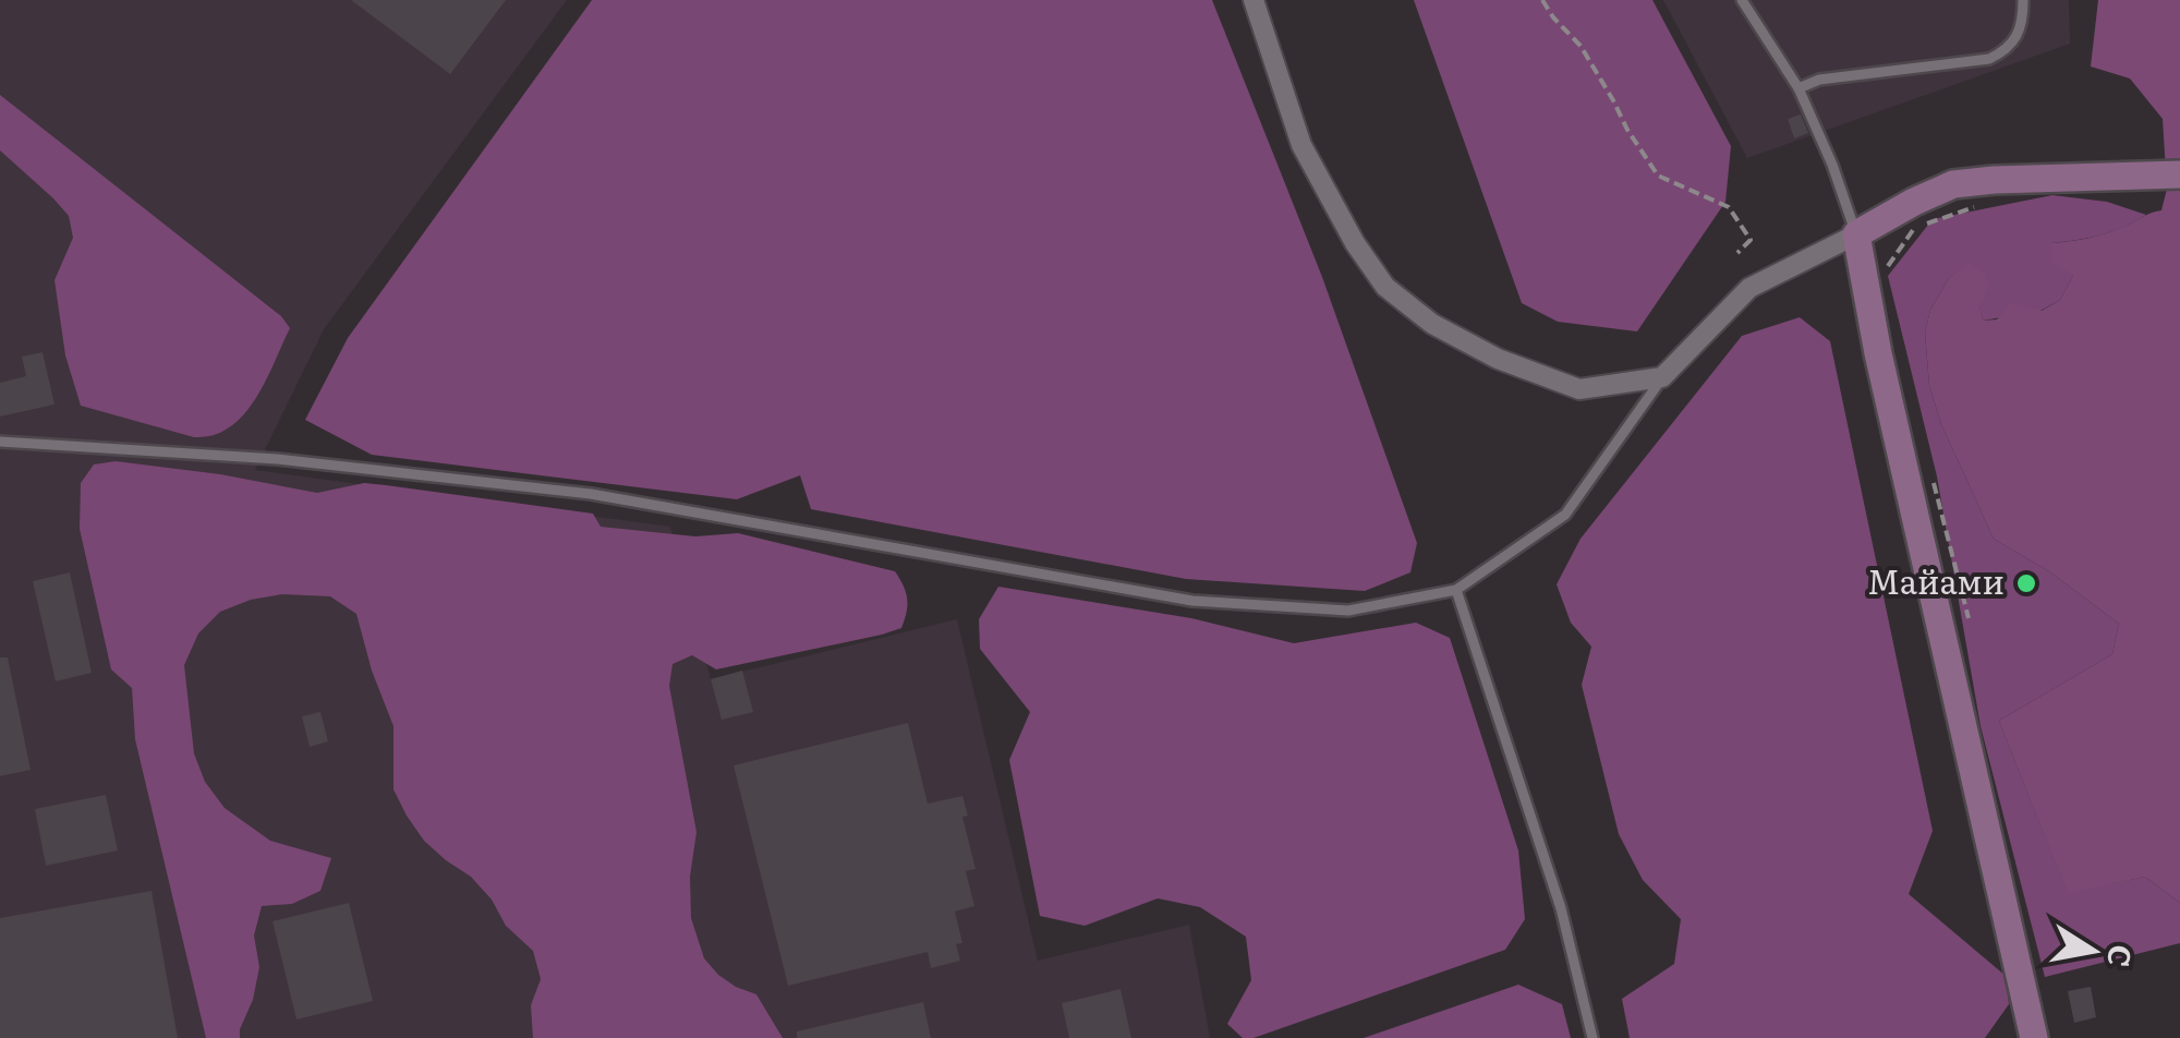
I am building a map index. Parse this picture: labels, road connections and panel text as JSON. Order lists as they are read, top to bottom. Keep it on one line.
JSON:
{"places":["Майами"],"north":"right"}
